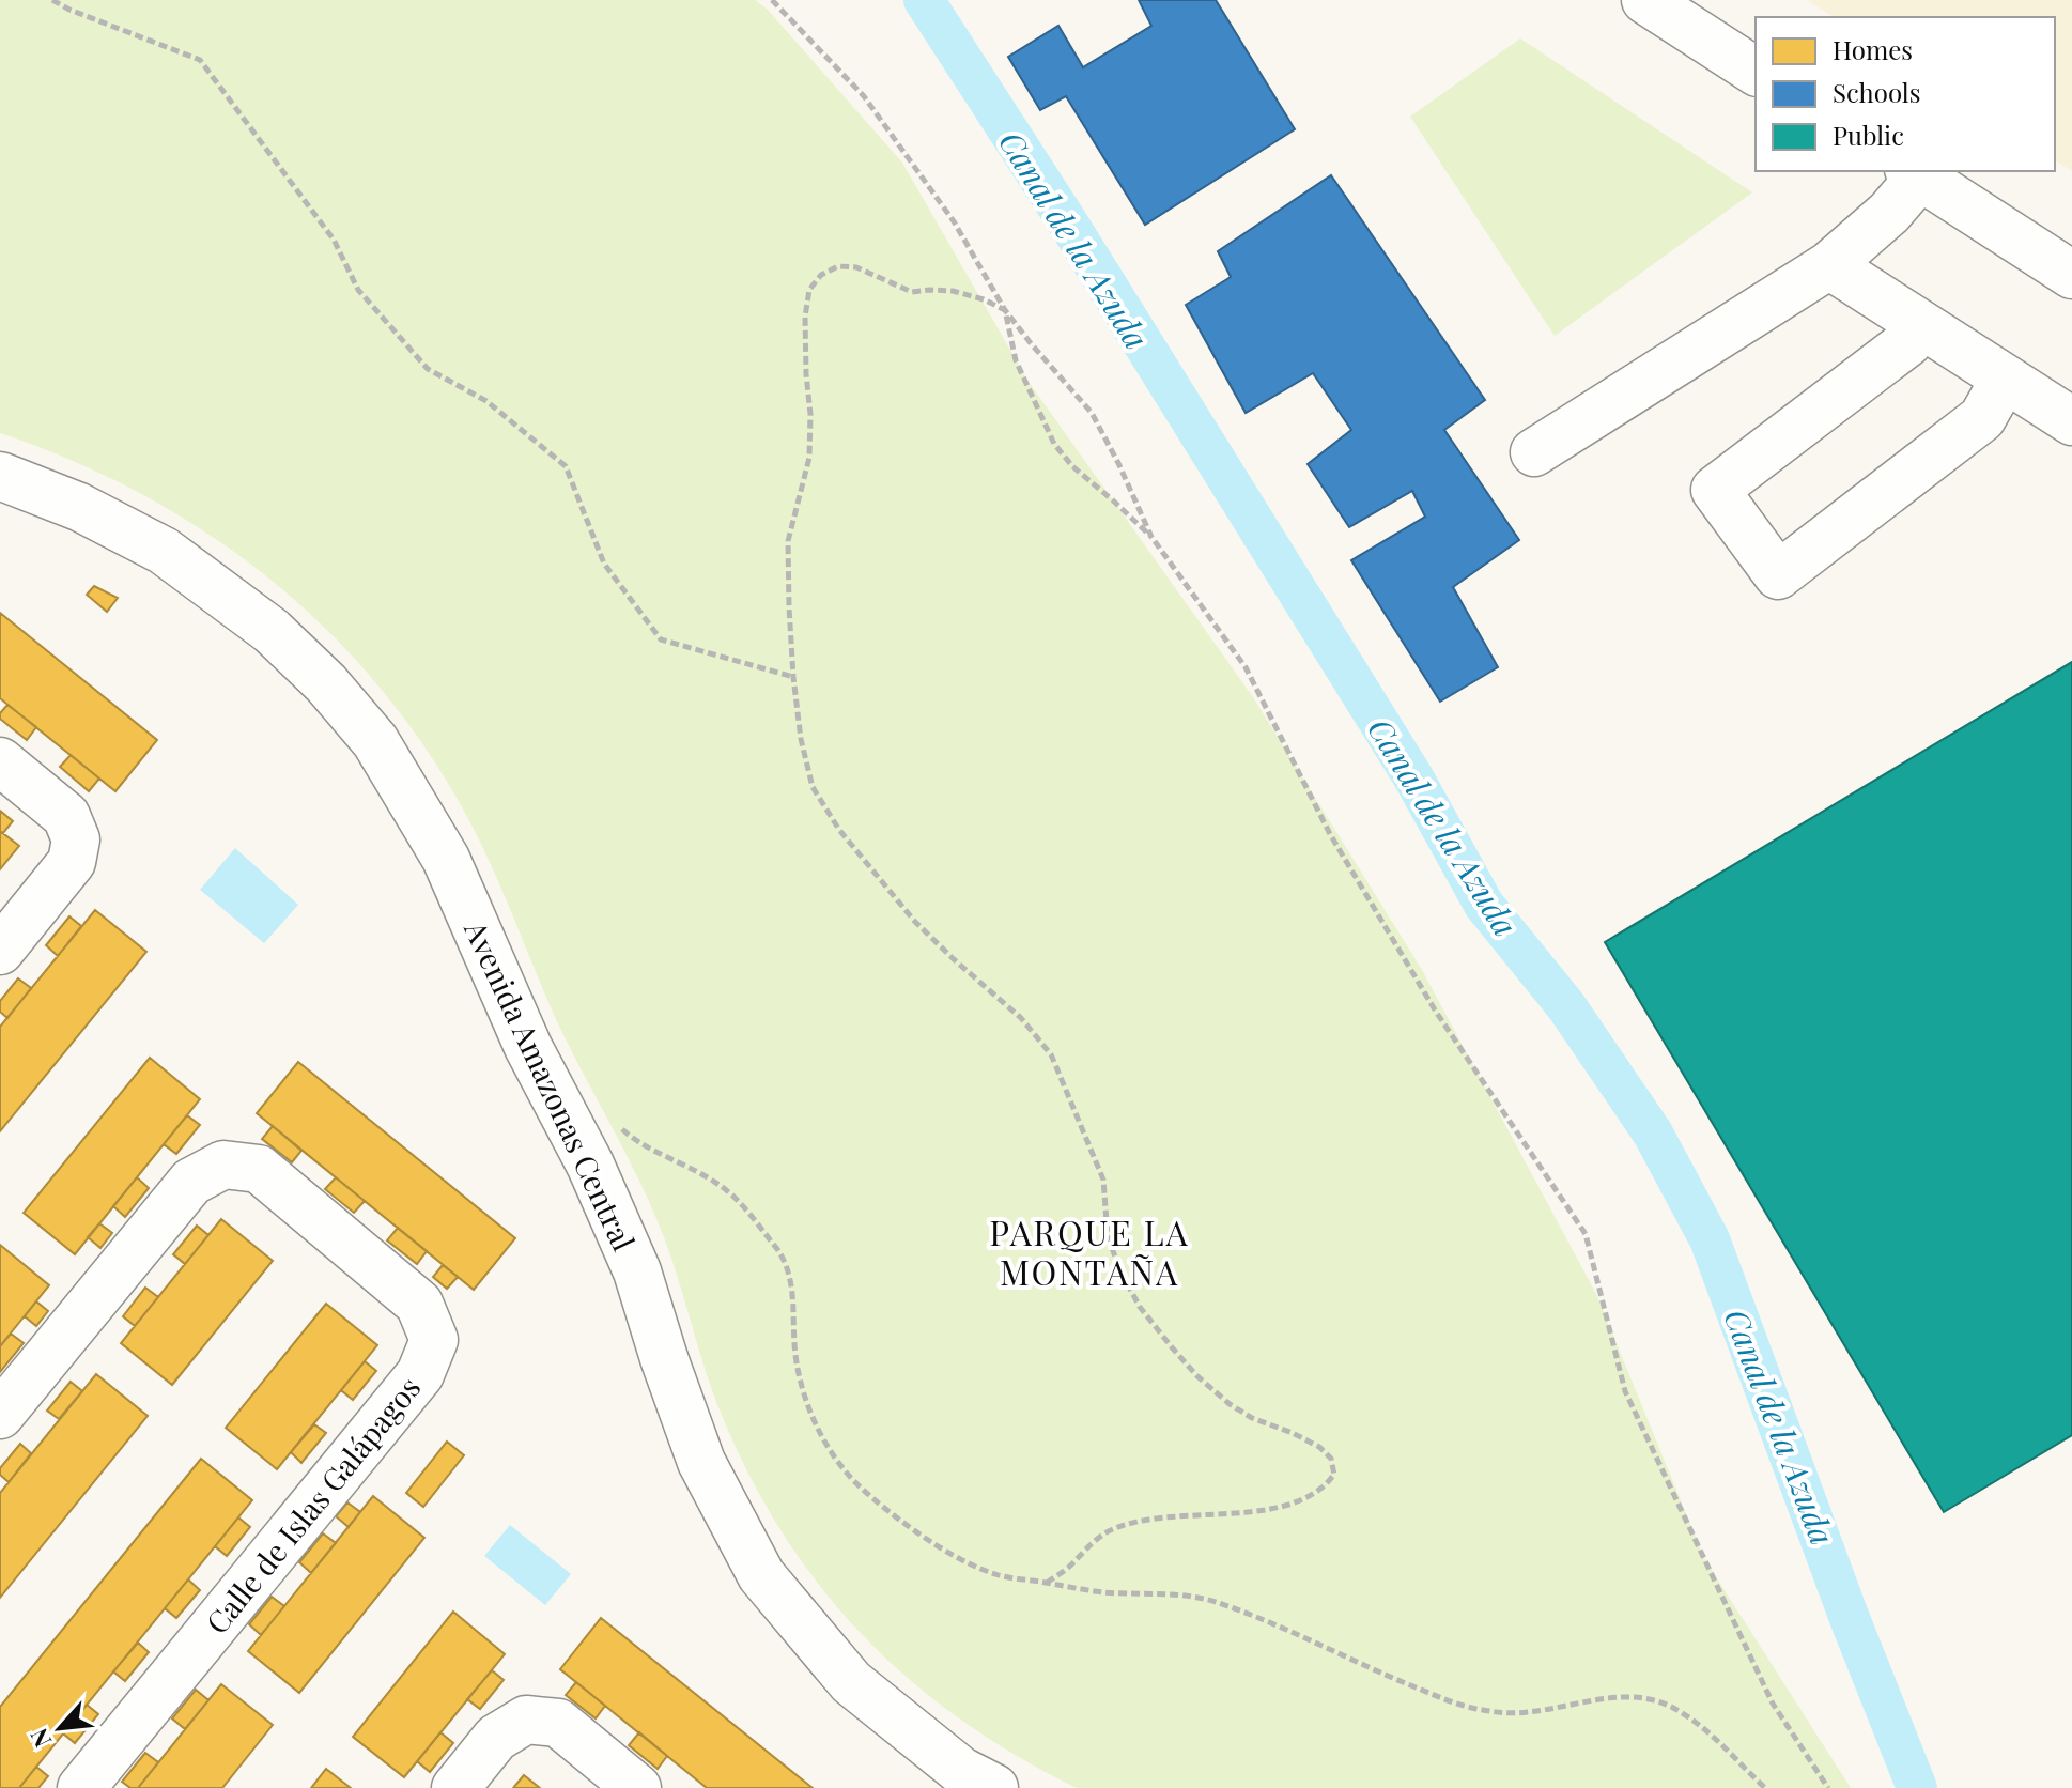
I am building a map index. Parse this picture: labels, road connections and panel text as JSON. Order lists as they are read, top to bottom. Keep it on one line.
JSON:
{"streets":{"street":["Avenida Amazonas Central","Calle de Islas Galápagos"]},"districts":["PARQUE LA MONTAÑA"],"water":["Canal de la Azuda"],"legend":["Homes","Schools","Public"],"north":"bottom left"}
